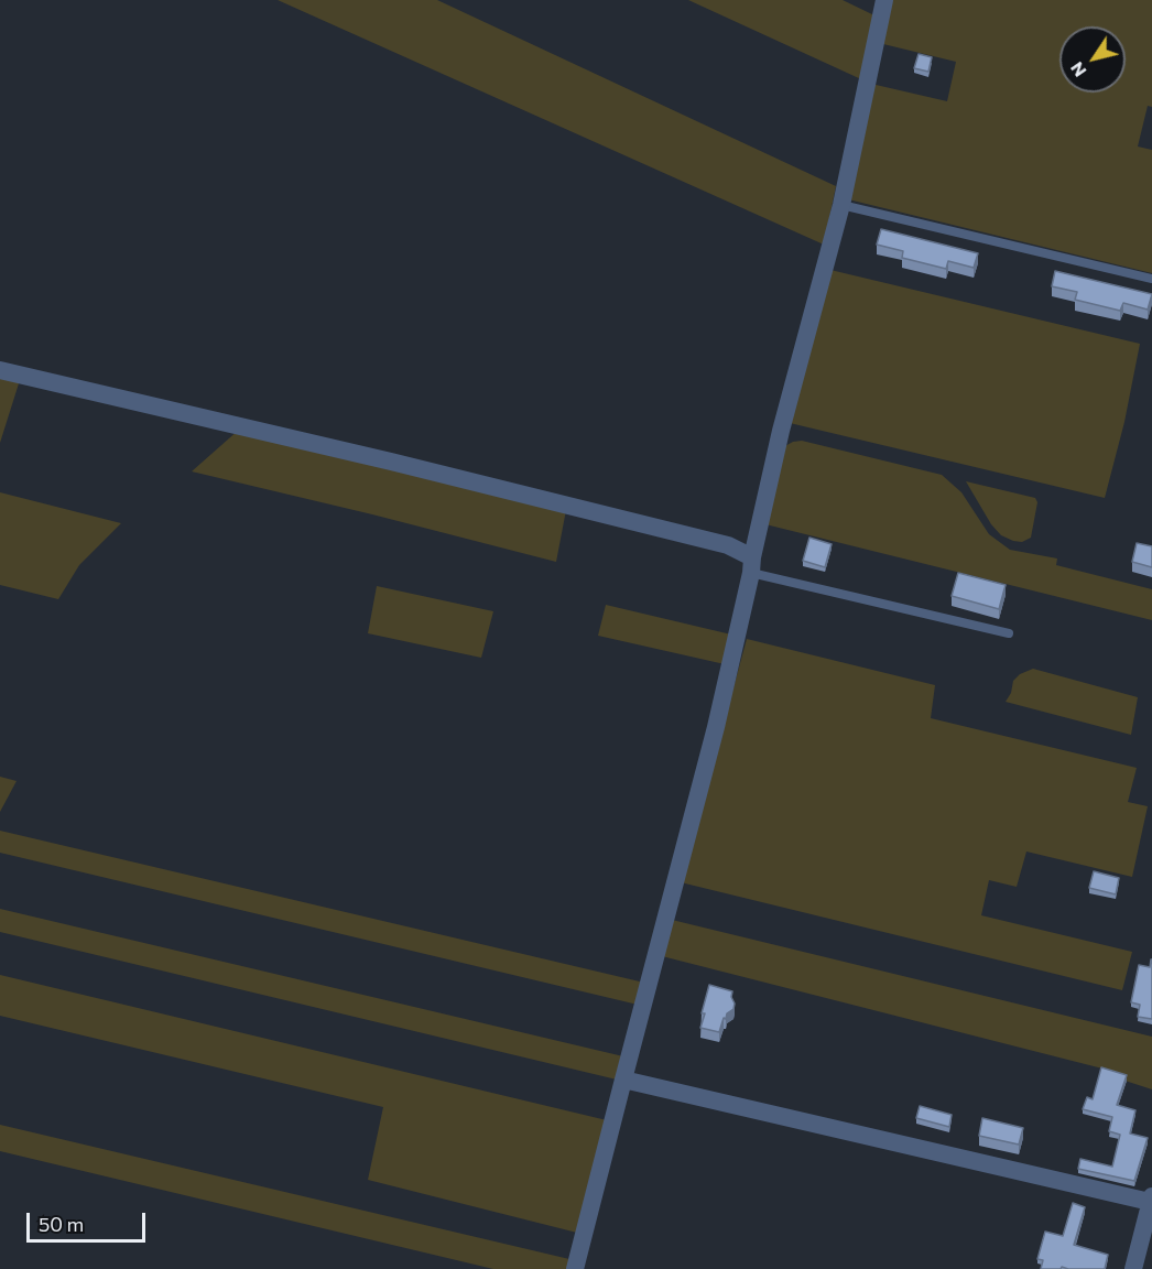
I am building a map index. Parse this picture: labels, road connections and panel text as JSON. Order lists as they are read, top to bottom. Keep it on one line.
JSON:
{"scale_bar":"50 m","north":"bottom left"}
